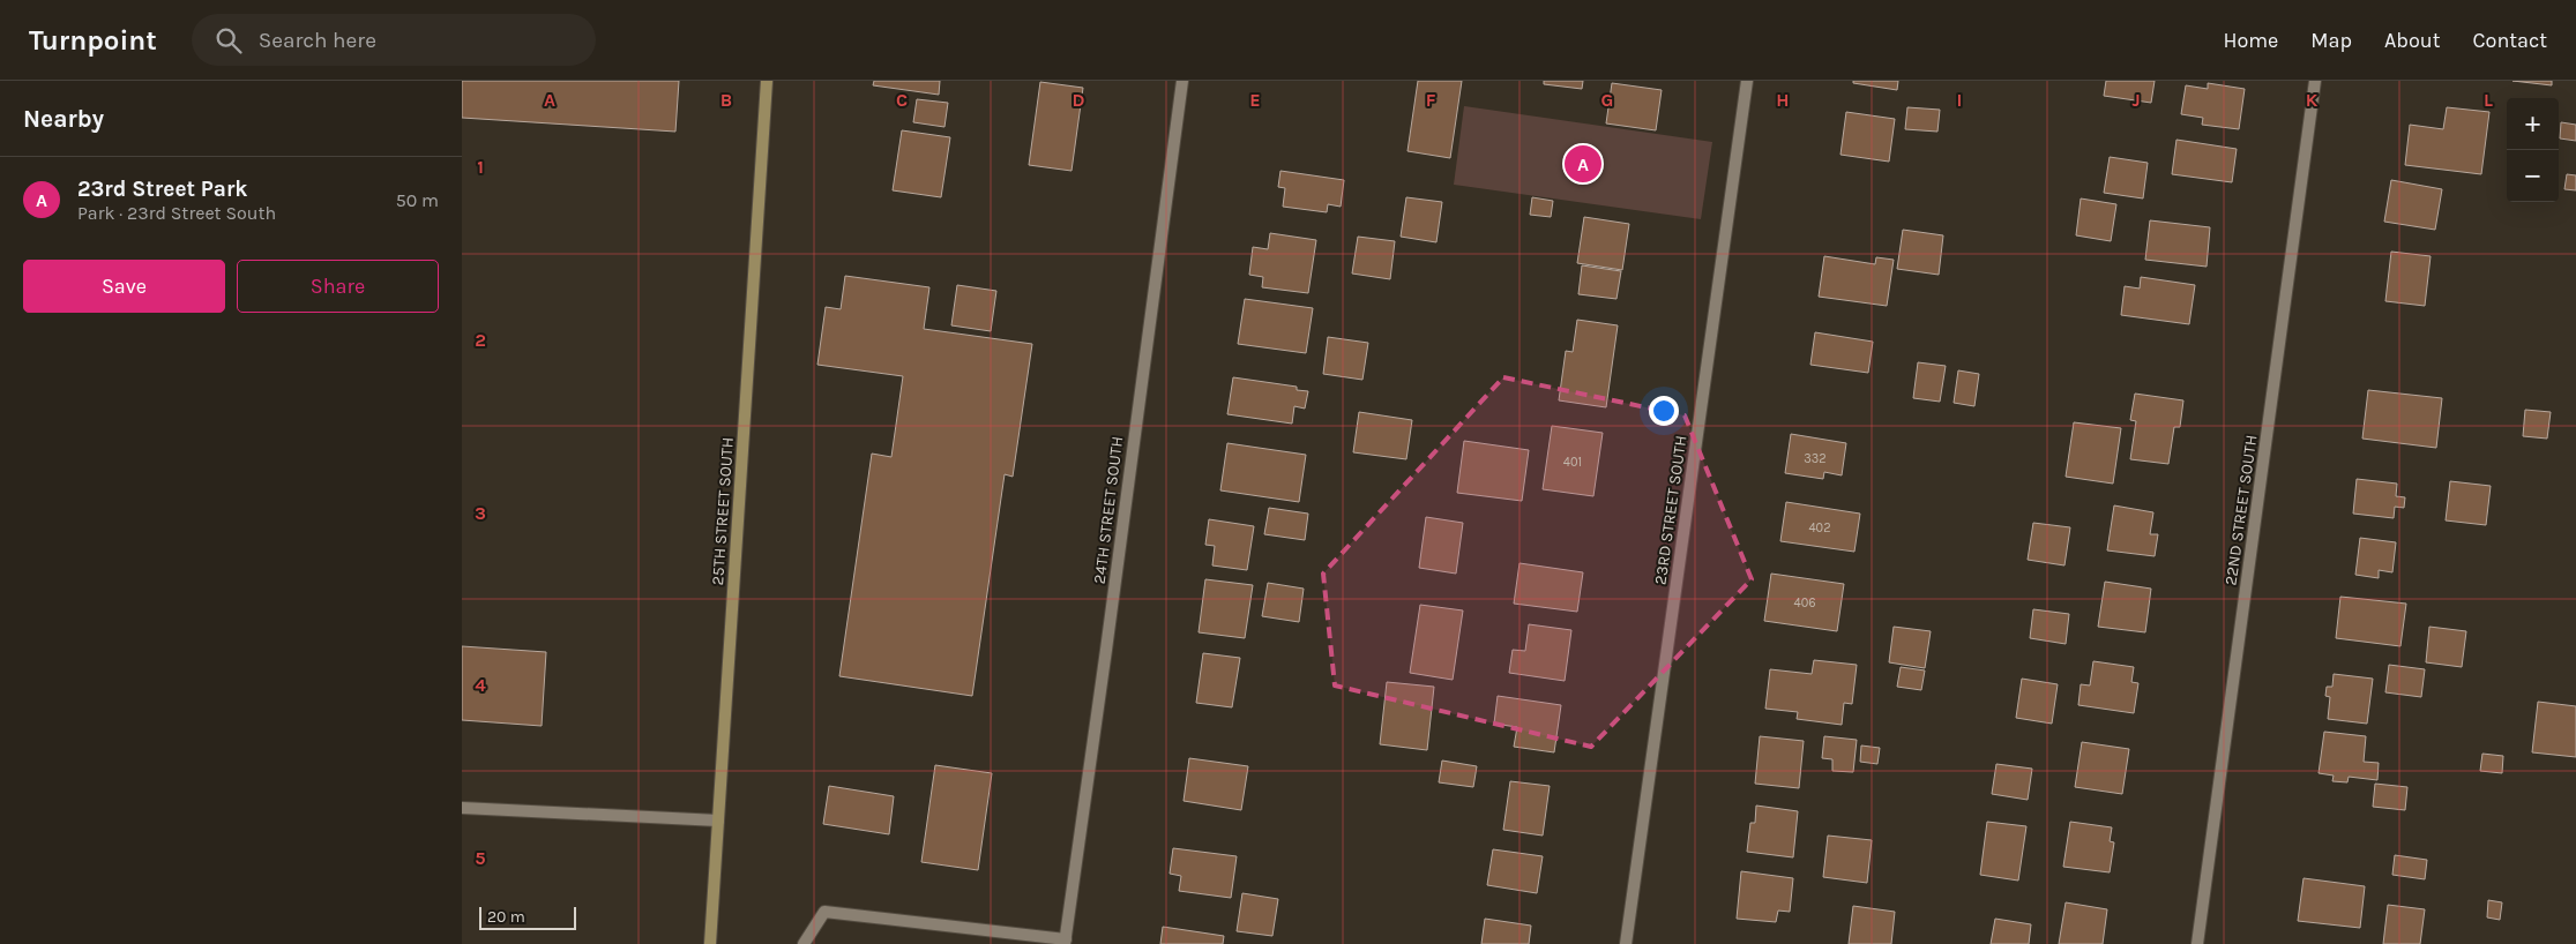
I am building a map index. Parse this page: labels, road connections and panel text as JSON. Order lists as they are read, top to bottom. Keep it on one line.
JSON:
{"streets":{"main road":["25TH STREET SOUTH"],"street":["24TH STREET SOUTH","23RD STREET SOUTH","22ND STREET SOUTH"]},"house_numbers":["332","401","402","406"],"scale_bar":"20 m","page":{"header":"Turnpoint","search":"Search here","nav":["Home","Map","About","Contact"],"heading":"Nearby","map_buttons":["+","−"],"pins":"A","list":[{"mark":"A","name":"23rd Street Park","note":"Park · 23rd Street South","value":"50 m"}],"buttons":["Save","Share"],"scale":"20 m"},"grid":{"columns":["A","B","C","D","E","F","G","H","I","J","K","L"],"rows":["1","2","3","4","5"]}}
